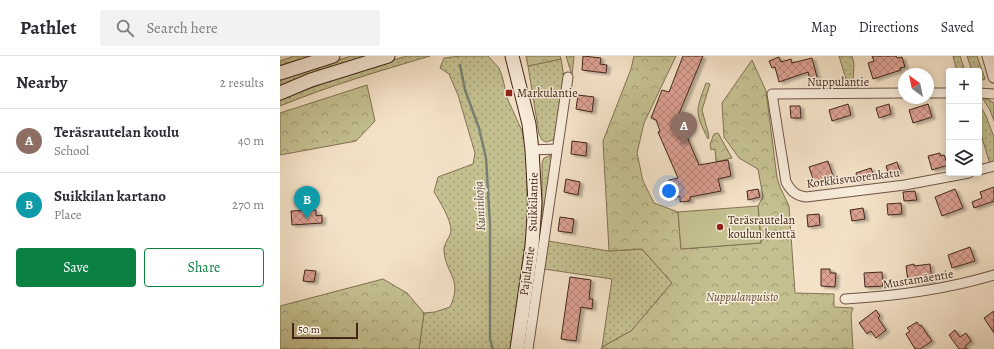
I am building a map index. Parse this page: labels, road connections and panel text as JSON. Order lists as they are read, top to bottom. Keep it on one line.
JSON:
{"streets":{"main road":["Suikkilantie"],"street":["Nuppulantie","Korkkisvuorenkatu","Pajulantie","Mustamäentie"]},"crossings":[["Nuppulantie","Korkkisvuorenkatu"]],"water":["Kuninkoja"],"parks":["Nuppulanpuisto"],"places":{"transit":["Markulantie"],"other":["Teräsrautelan koulun kenttä"]},"scale_bar":"50 m","north":"top left","page":{"header":"Pathlet","search":"Search here","nav":["Map","Directions","Saved"],"heading":["Nearby","2 results"],"map_buttons":["+","−"],"list":[{"mark":"A","name":"Teräsrautelan koulu","note":"School","value":"40 m"},{"mark":"B","name":"Suikkilan kartano","note":"Place","value":"270 m"}],"pins":["A","B"],"buttons":["Save","Share"],"scale":"50 m"}}
